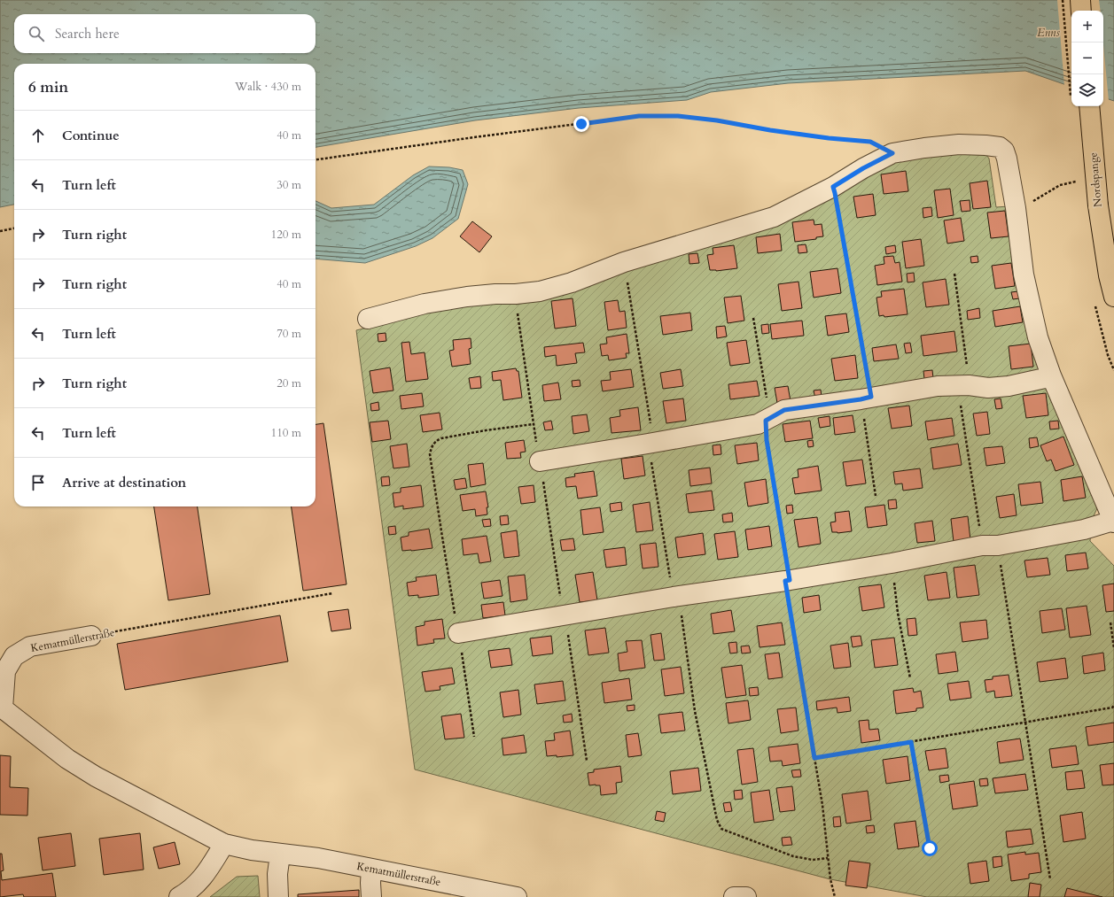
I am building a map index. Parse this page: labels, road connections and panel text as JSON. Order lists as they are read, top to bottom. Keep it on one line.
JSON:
{"streets":{"main road":["Nordspange"],"street":["Kematmüllerstraße"]},"water":["Enns"],"page":{"map_buttons":["+","−"],"search":"Search here","heading":["6 min","Walk · 430 m"],"list":[["Continue","40 m"],["Turn left","30 m"],["Turn right","120 m"],["Turn right","40 m"],["Turn left","70 m"],["Turn right","20 m"],["Turn left","110 m"],"Arrive at destination"]}}
